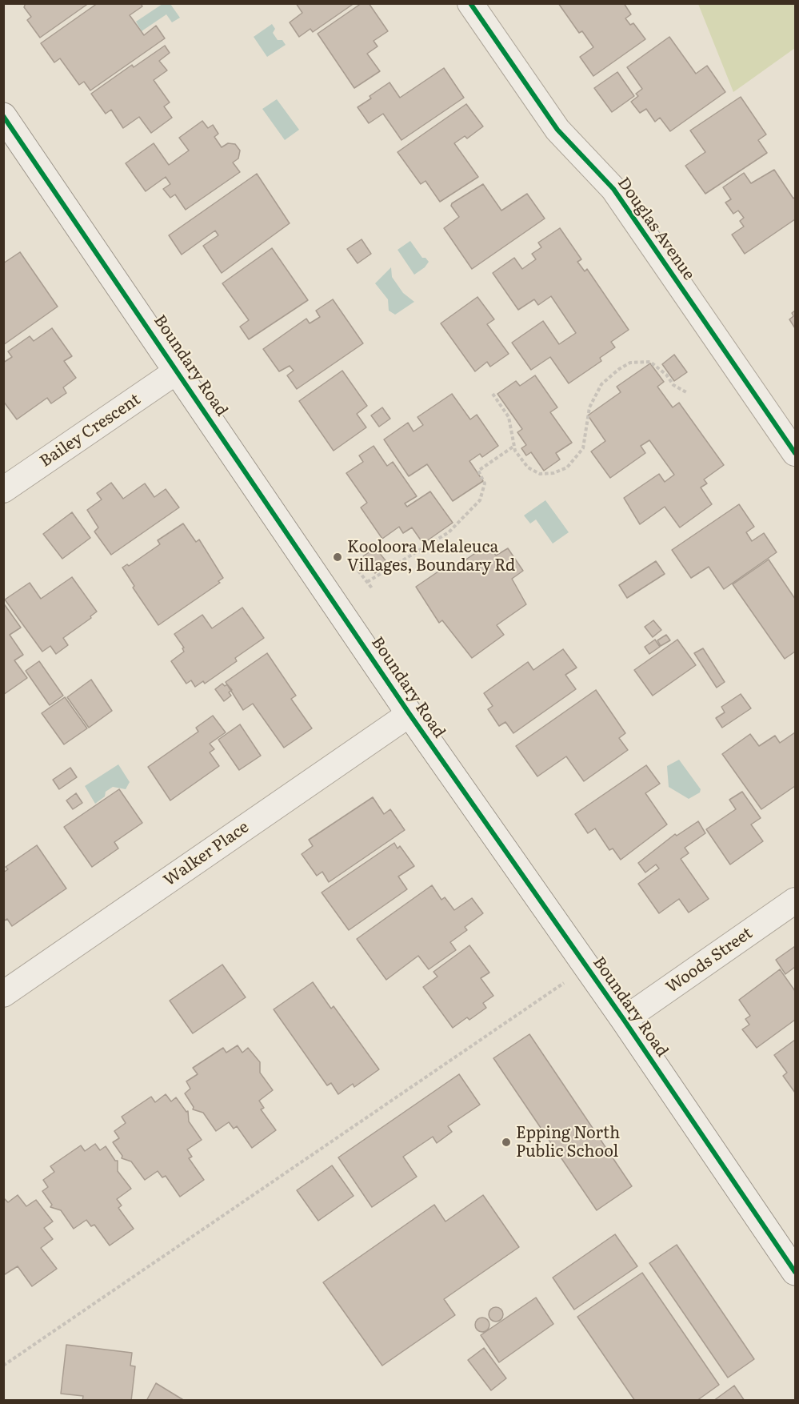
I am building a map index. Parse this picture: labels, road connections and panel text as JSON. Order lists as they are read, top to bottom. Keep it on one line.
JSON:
{"streets":{"street":["Douglas Avenue","Boundary Road","Bailey Crescent","Walker Place","Woods Street"]},"crossings":[["Boundary Road","Bailey Crescent"],["Boundary Road","Walker Place"],["Boundary Road","Woods Street"]],"places":["Kooloora Melaleuca Villages, Boundary Rd","Epping North Public School"]}
